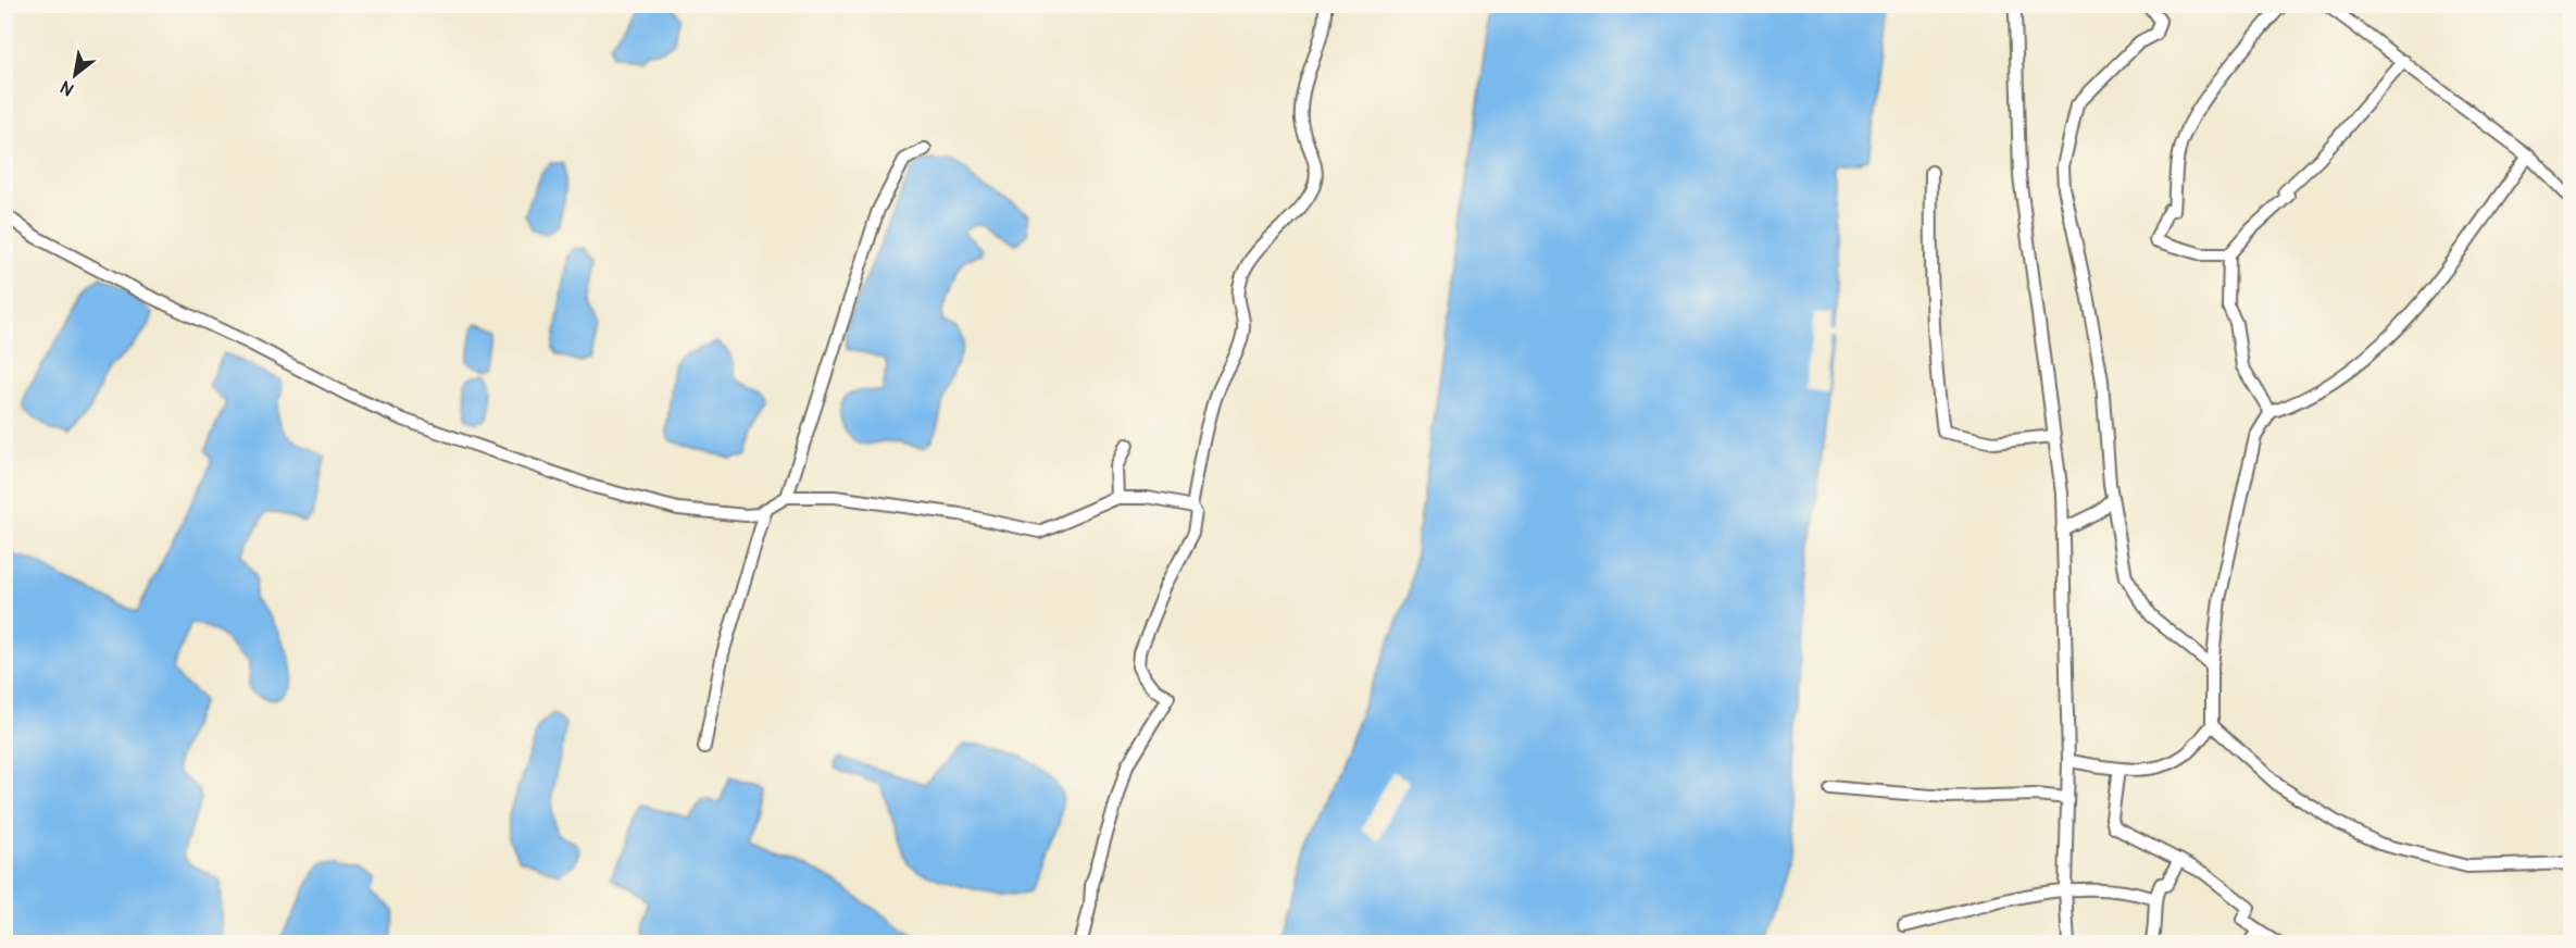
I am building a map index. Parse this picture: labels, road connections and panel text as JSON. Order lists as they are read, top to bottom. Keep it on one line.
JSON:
{"north":"bottom left"}
